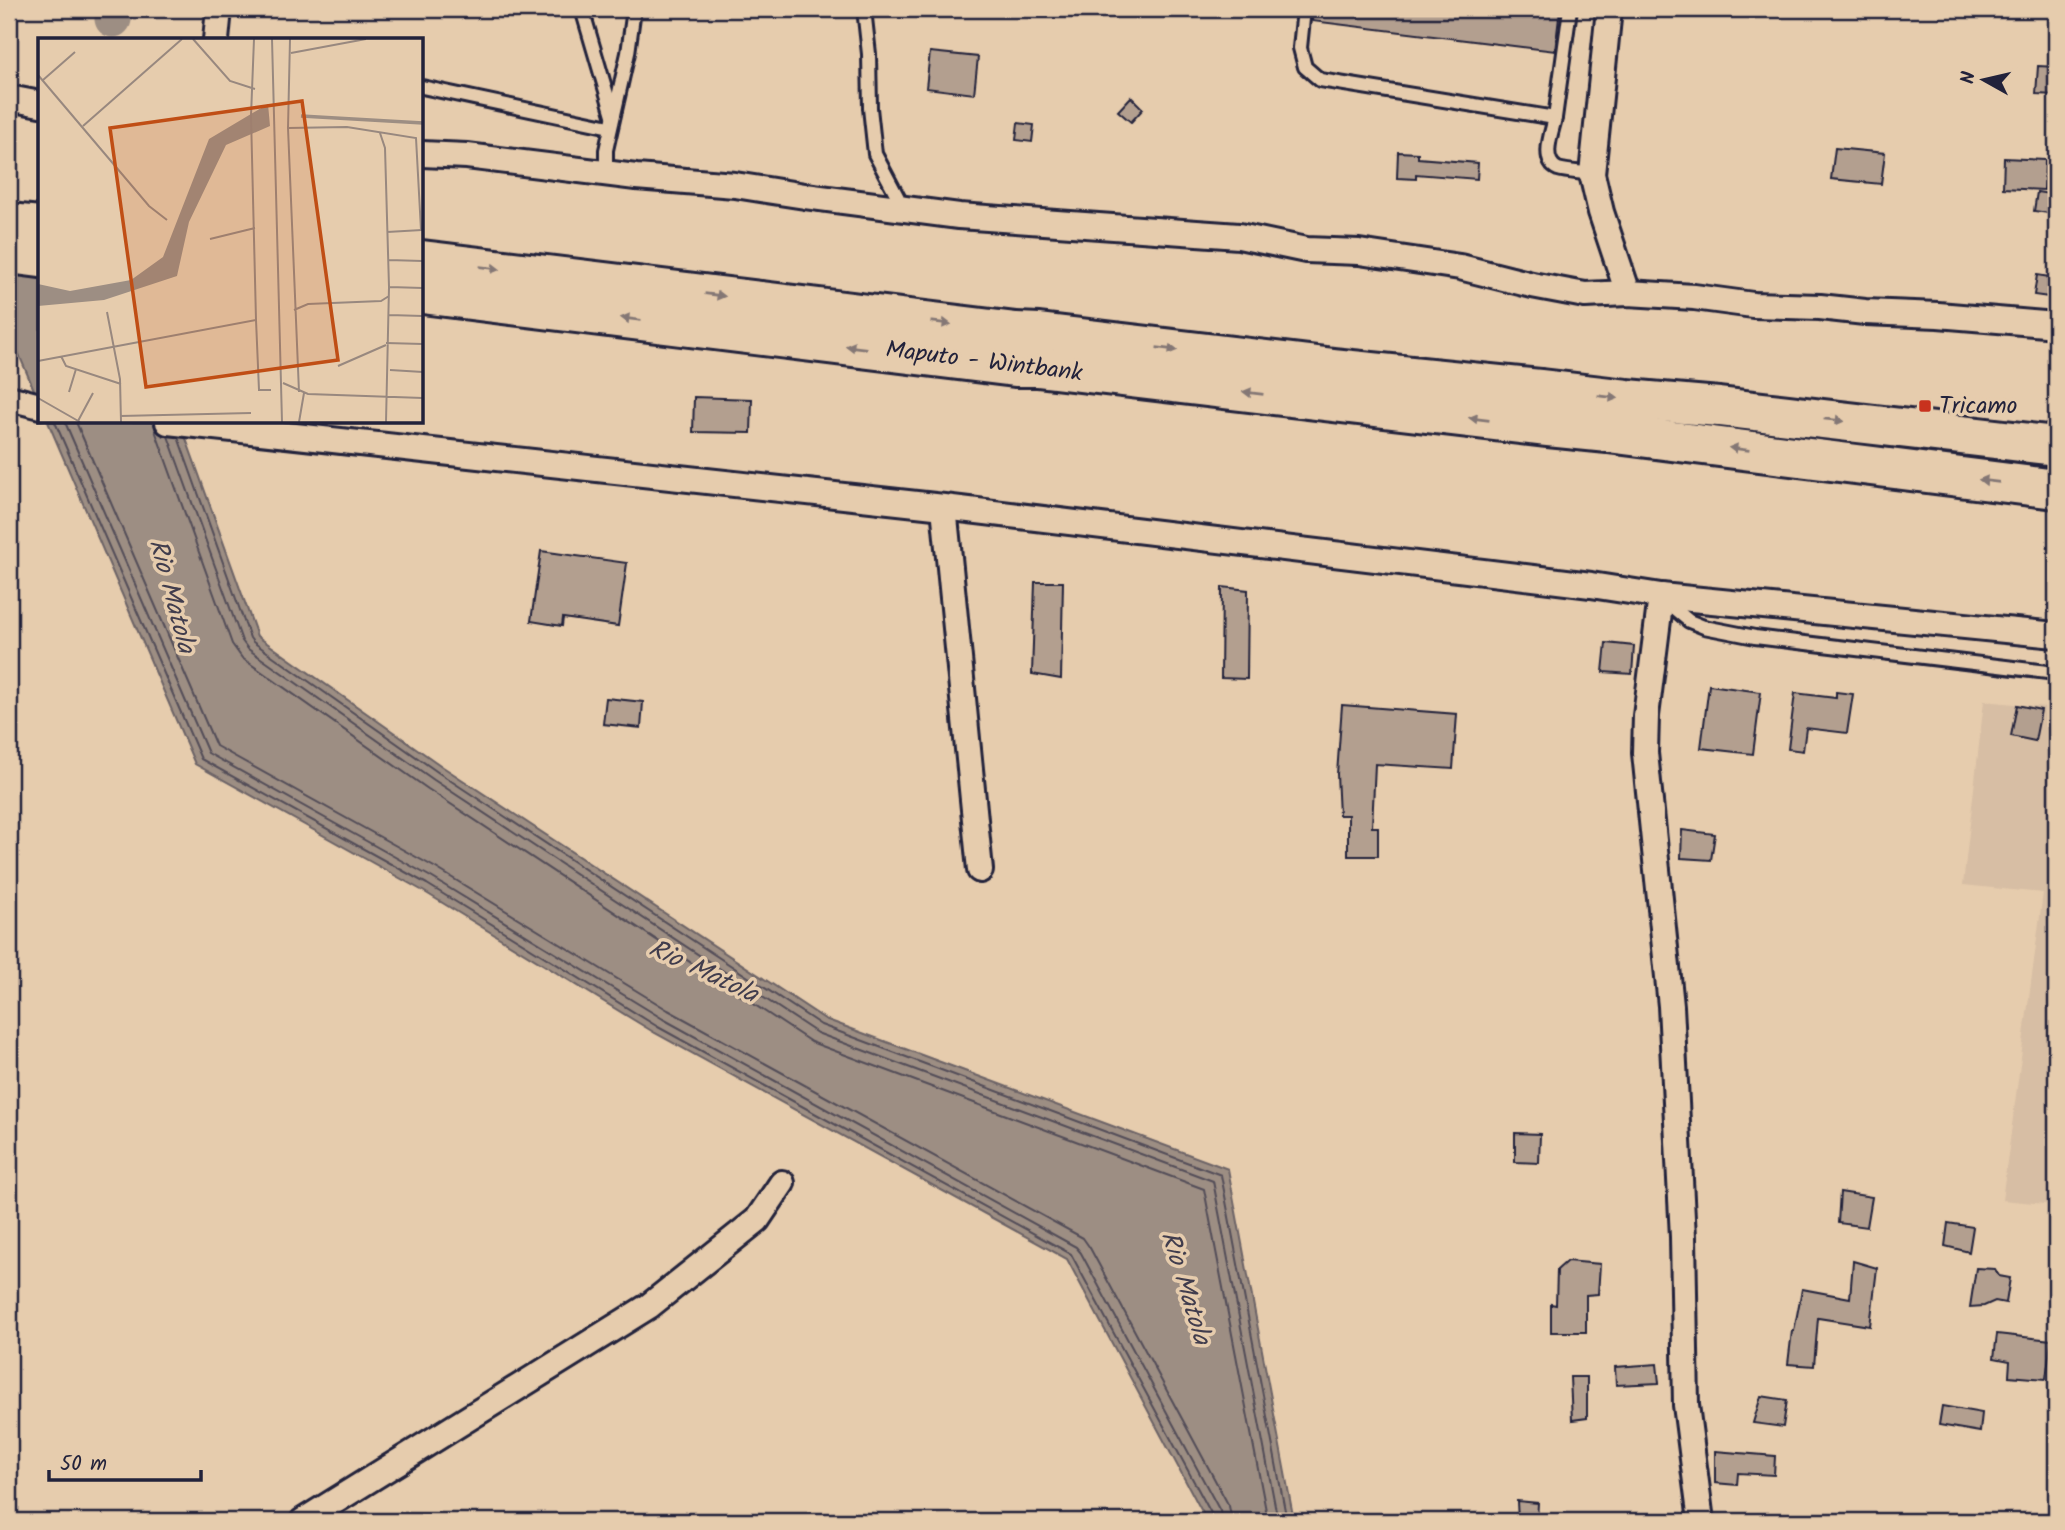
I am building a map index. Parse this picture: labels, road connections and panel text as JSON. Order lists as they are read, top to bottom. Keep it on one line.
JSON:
{"streets":{"highway":["Maputo - Wintbank"]},"water":["Rio Matola"],"places":{"transit":["Tricamo"]},"scale_bar":"50 m","north":"left"}
